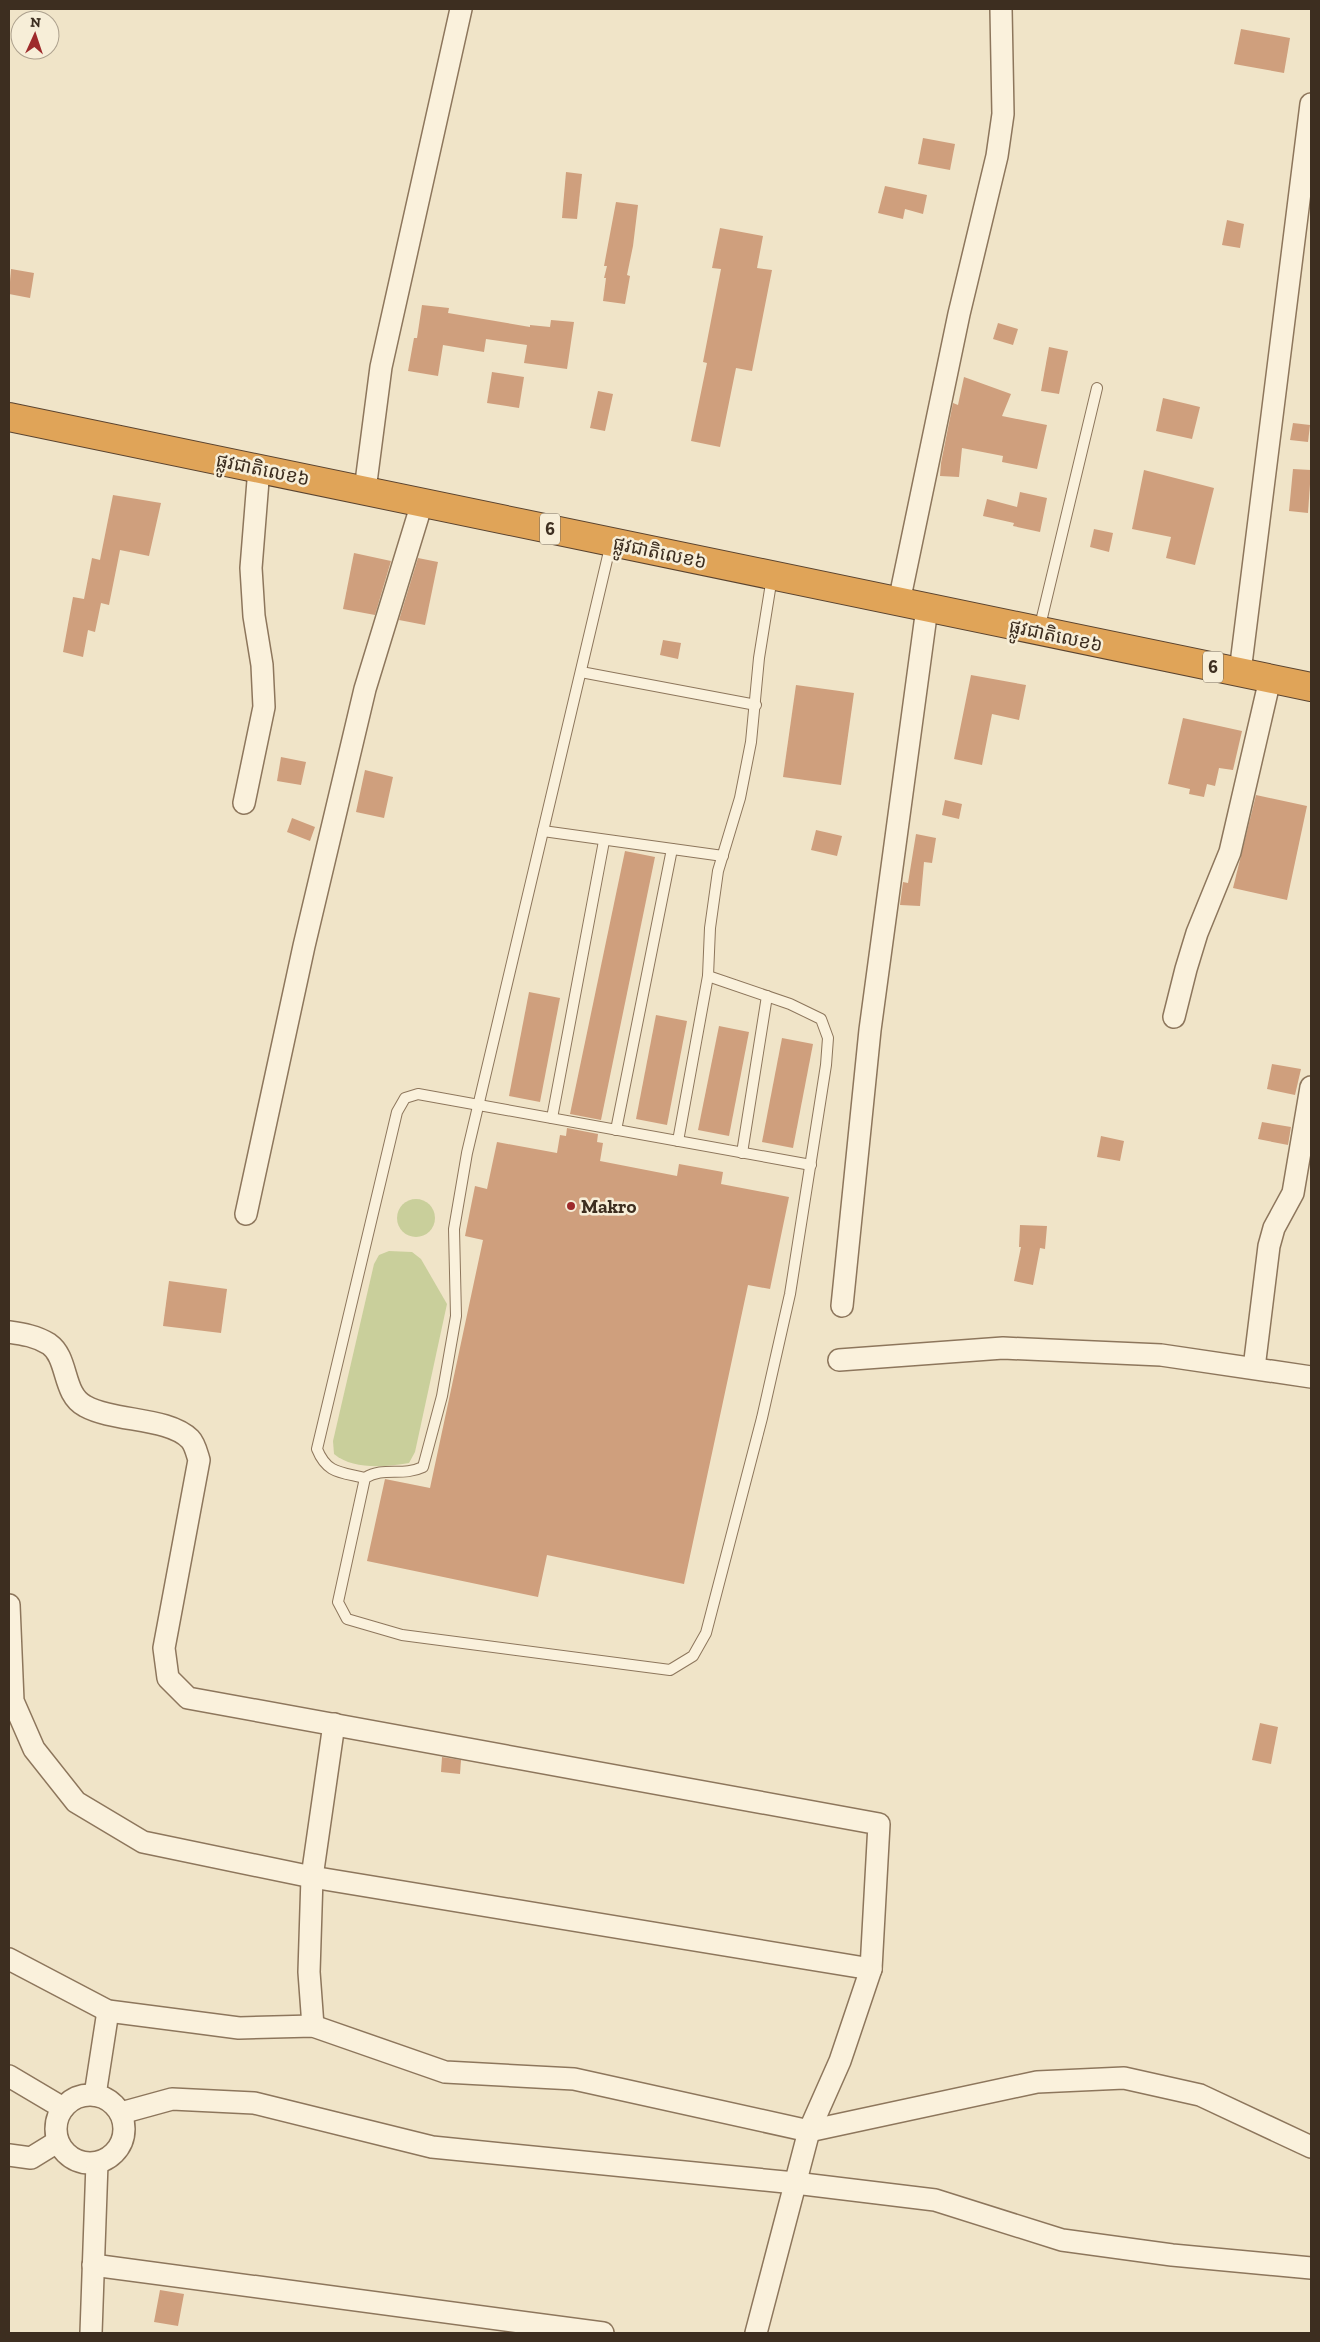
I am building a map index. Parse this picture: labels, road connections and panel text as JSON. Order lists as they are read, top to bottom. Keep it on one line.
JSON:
{"streets":{"highway":["ផ្លូវជាតិលេខ៦","6"]},"places":["Makro"],"north":"top"}
